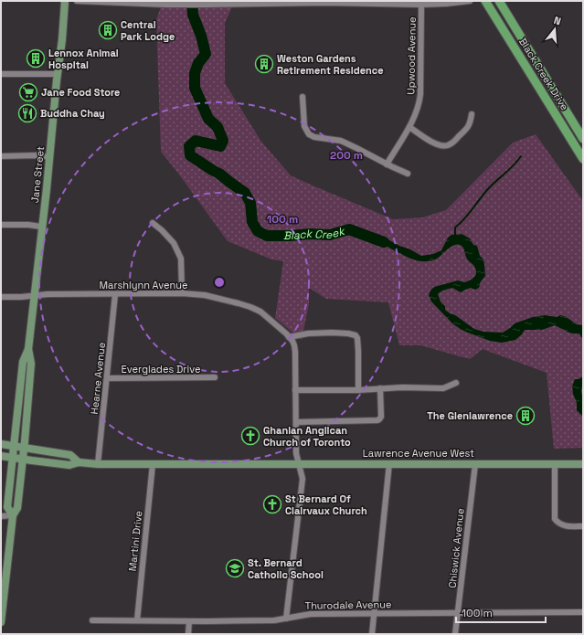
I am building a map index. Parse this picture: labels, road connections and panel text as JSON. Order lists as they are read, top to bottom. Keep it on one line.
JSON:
{"streets":{"highway":["Black Creek Drive"],"main road":["Jane Street","Lawrence Avenue West"],"street":["Upwood Avenue","Marshlynn Avenue","Everglades Drive","Hearne Avenue","Martini Drive","Chiswick Avenue","Thurodale Avenue"]},"crossings":[["Jane Street","Marshlynn Avenue"],["Jane Street","Lawrence Avenue West"],["Marshlynn Avenue","Hearne Avenue"],["Everglades Drive","Hearne Avenue"],["Hearne Avenue","Lawrence Avenue West"],["Lawrence Avenue West","Martini Drive"],["Lawrence Avenue West","Chiswick Avenue"],["Martini Drive","Thurodale Avenue"],["Chiswick Avenue","Thurodale Avenue"]],"water":["Black Creek"],"places":{"building":["Central Park Lodge","Lennox Animal Hospital","Weston Gardens Retirement Residence","The Glenlawrence"],"supermarket":["Jane Food Store"],"restaurant":["Buddha Chay"],"church":["Ghanian Anglican Church of Toronto","St Bernard Of Clairvaux Church"],"school or university":["St. Bernard Catholic School"]},"scale_bar":"100 m","north":"top","rings":["200 m","100 m"]}
